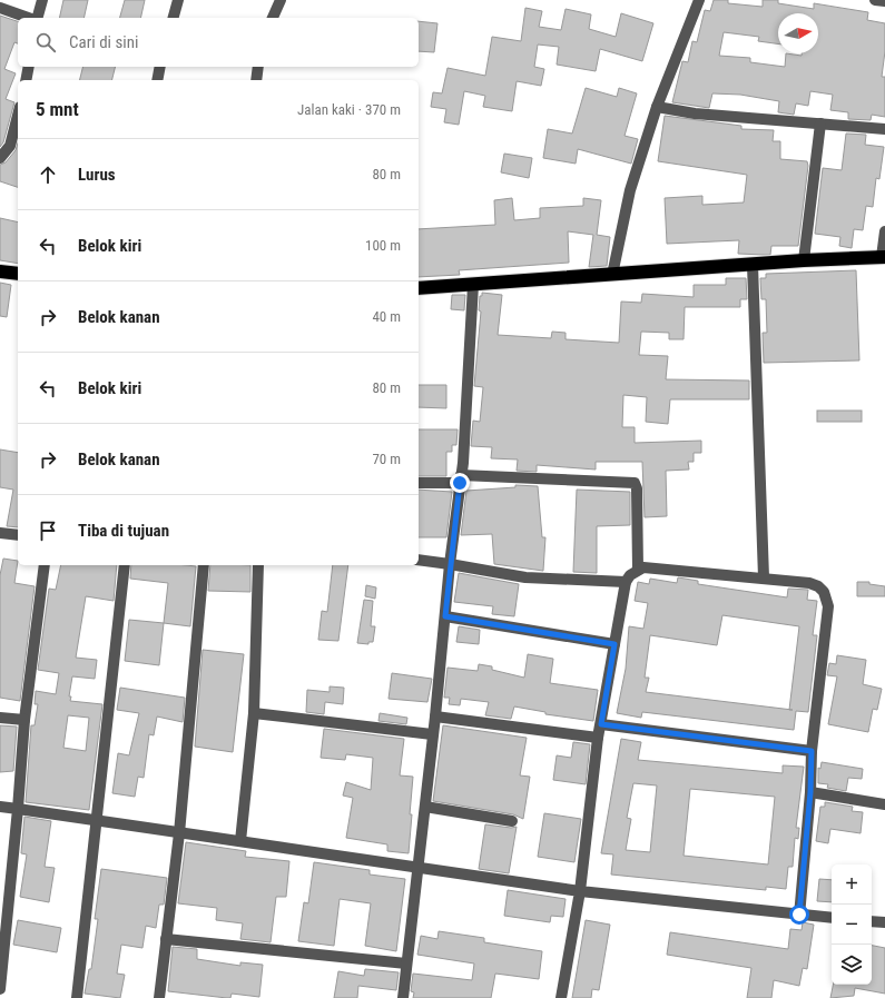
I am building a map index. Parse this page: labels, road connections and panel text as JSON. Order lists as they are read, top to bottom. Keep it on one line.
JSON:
{"north":"right","page":{"search":"Cari di sini","heading":["5 mnt","Jalan kaki · 370 m"],"list":[["Lurus","80 m"],["Belok kiri","100 m"],["Belok kanan","40 m"],["Belok kiri","80 m"],["Belok kanan","70 m"],"Tiba di tujuan"],"map_buttons":["+","−"]}}
